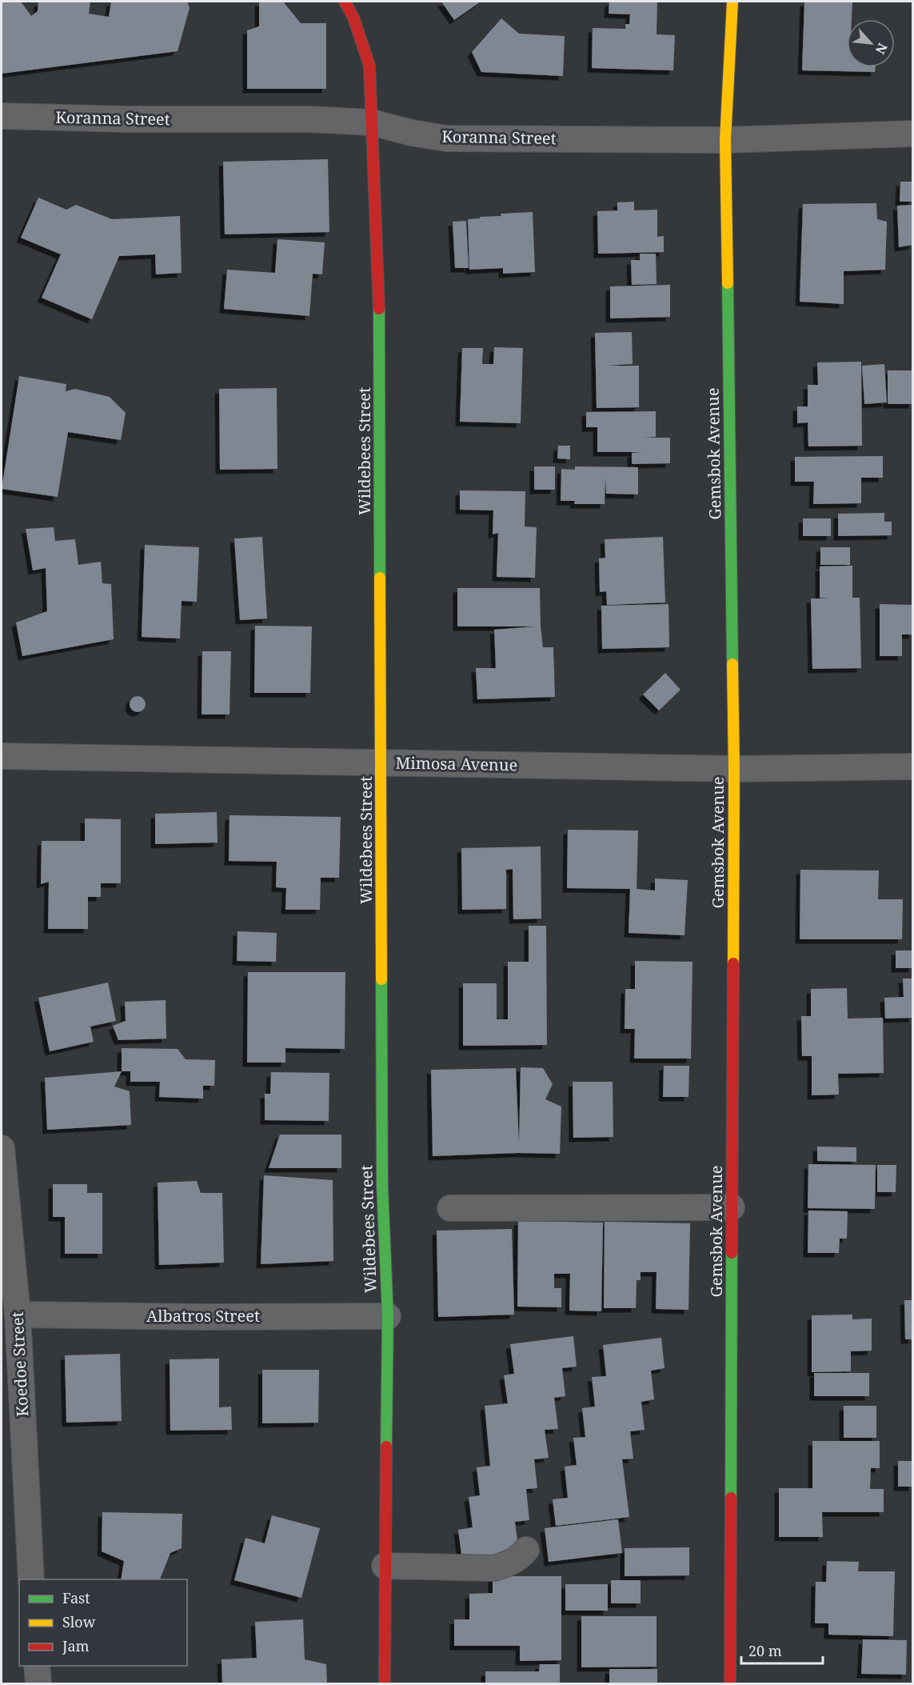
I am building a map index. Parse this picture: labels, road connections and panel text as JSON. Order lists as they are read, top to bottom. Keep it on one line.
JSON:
{"streets":{"street":["Koranna Street","Wildebees Street","Gemsbok Avenue","Mimosa Avenue","Albatros Street","Koedoe Street"]},"crossings":[["Koranna Street","Wildebees Street"],["Koranna Street","Gemsbok Avenue"],["Wildebees Street","Mimosa Avenue"],["Wildebees Street","Albatros Street"],["Gemsbok Avenue","Mimosa Avenue"],["Albatros Street","Koedoe Street"]],"legend":["Fast","Slow","Jam"],"scale_bar":"20 m","north":"bottom right"}
